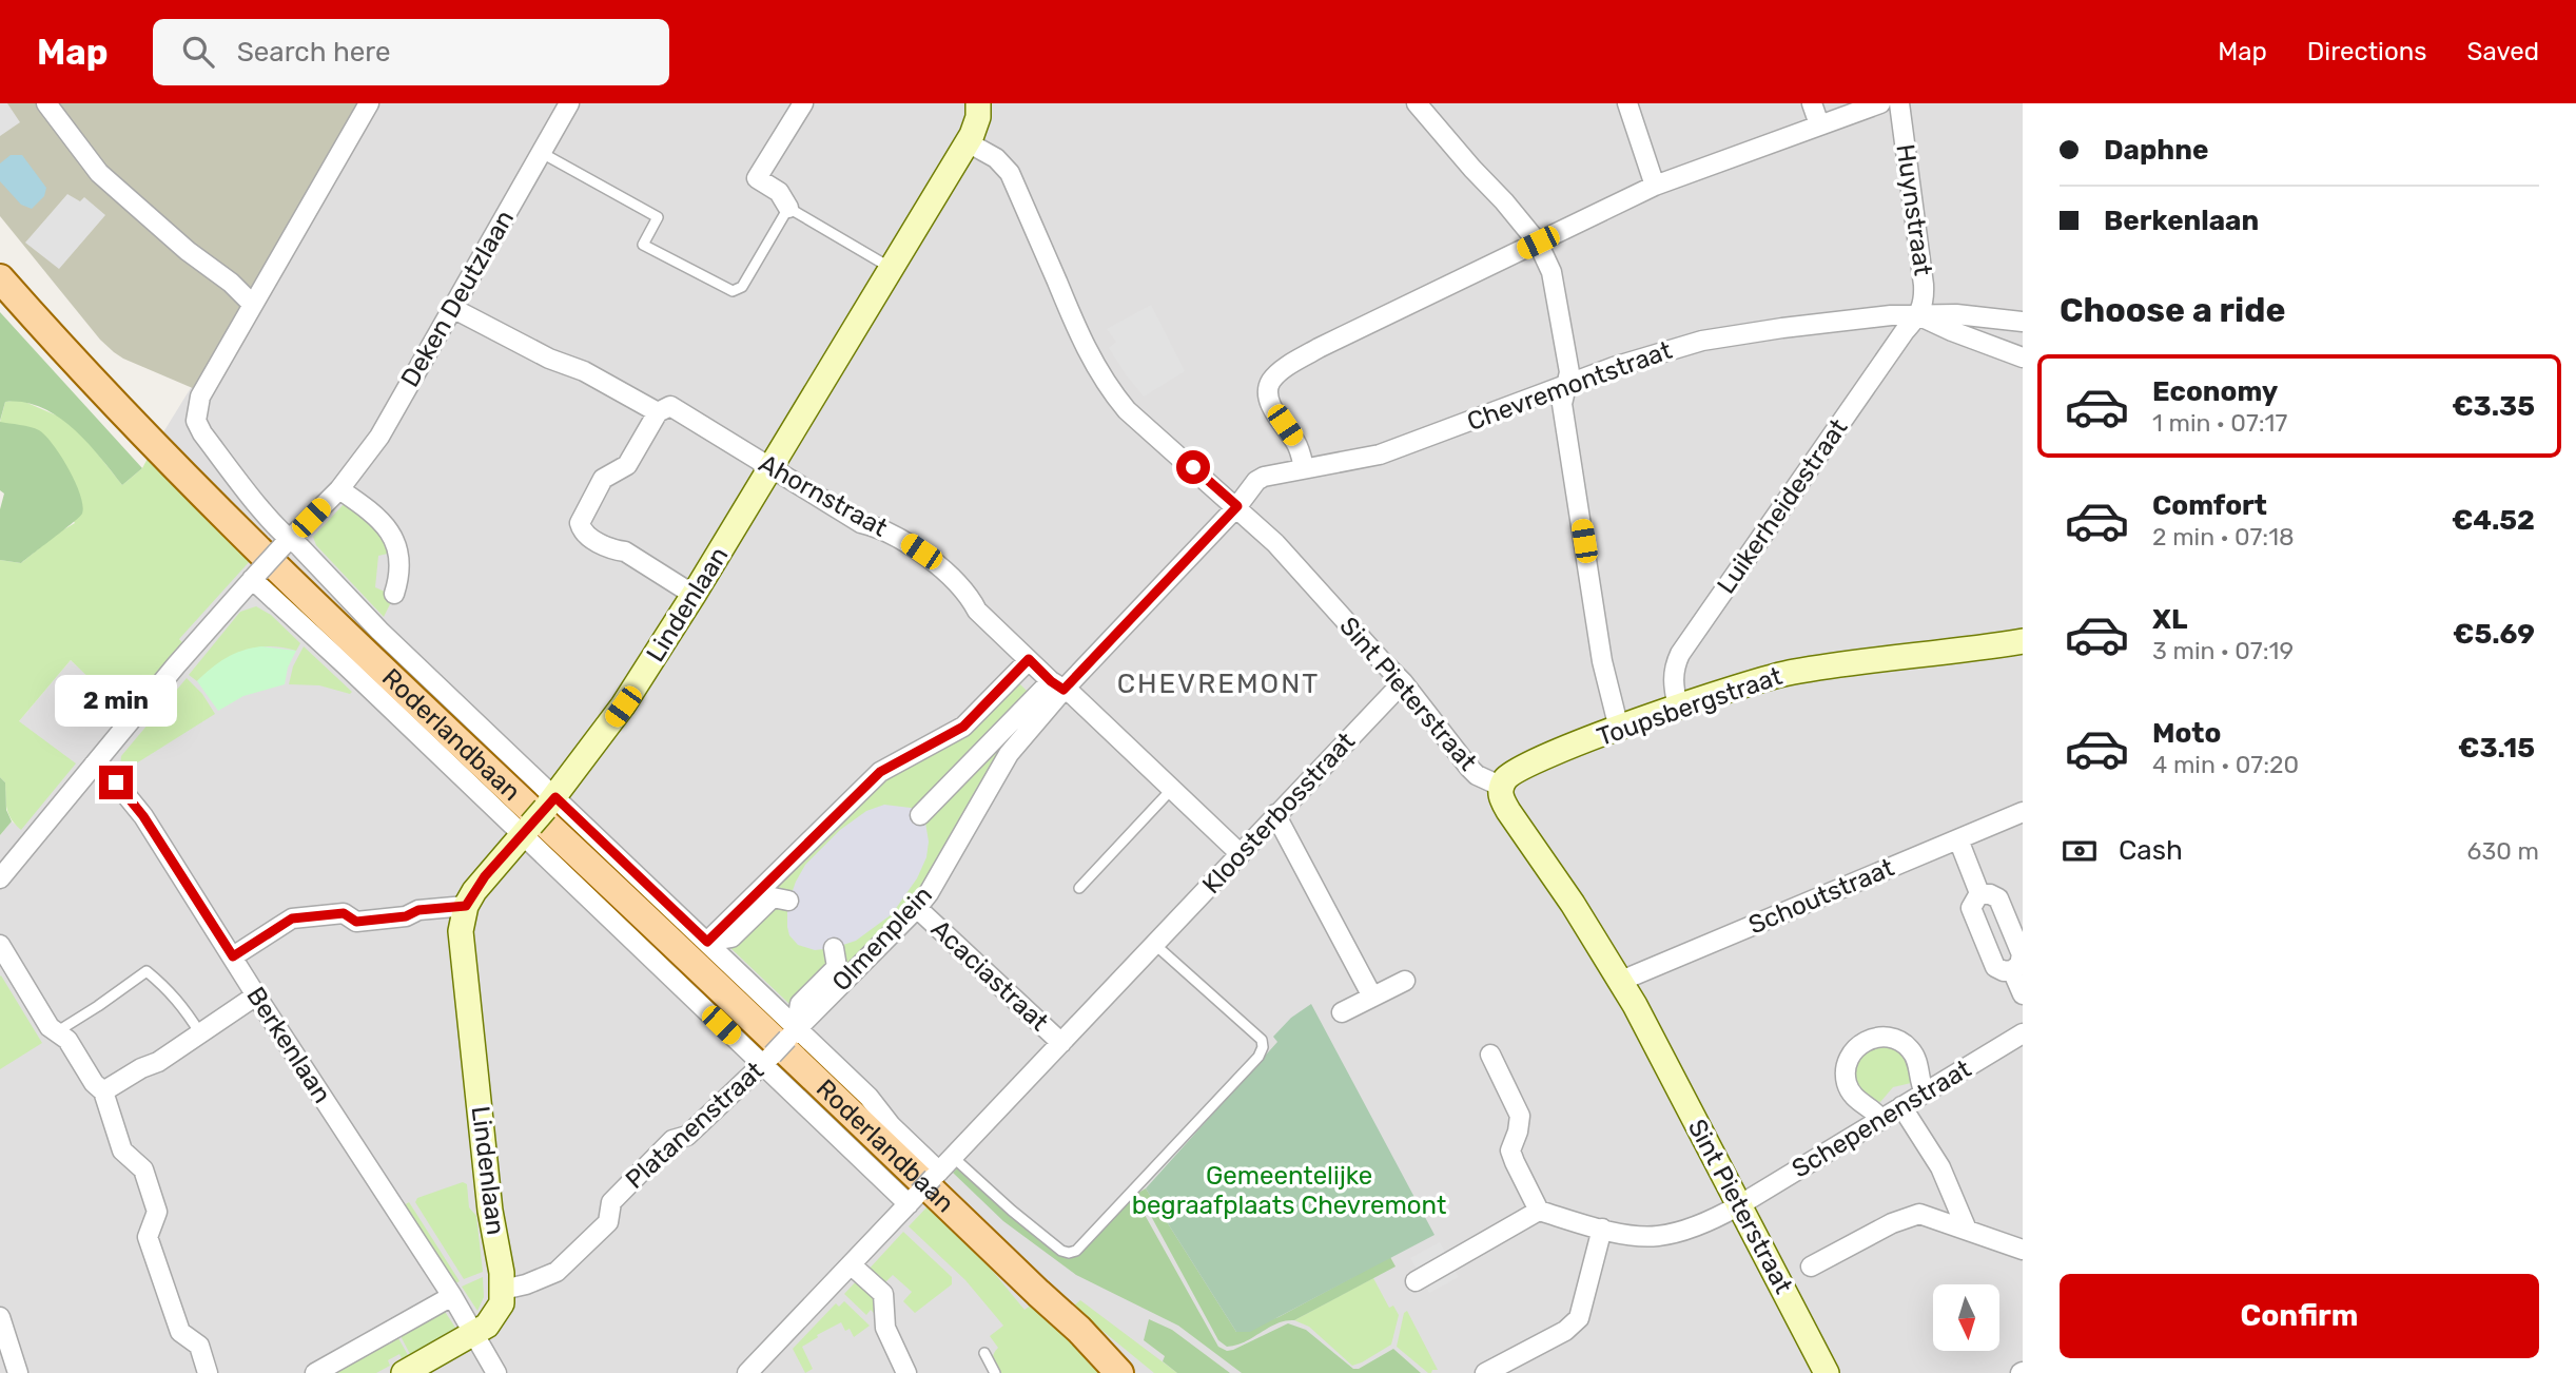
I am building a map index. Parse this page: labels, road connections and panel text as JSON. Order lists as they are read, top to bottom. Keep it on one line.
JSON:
{"streets":{"main road":["Roderlandbaan"],"street":["Huynstraat","Deken Deutzlaan","Chevremontstraat","Ahornstraat","Luikerheidestraat","Lindenlaan","Sint Pieterstraat","Toupsbergstraat","Kloosterbosstraat","Schoutstraat","Olmenplein","Acaciastraat","Berkenlaan","Schepenenstraat","Platanenstraat"]},"crossings":[["Huynstraat","Chevremontstraat"],["Huynstraat","Luikerheidestraat"],["Deken Deutzlaan","Ahornstraat"],["Deken Deutzlaan","Berkenlaan"],["Chevremontstraat","Ahornstraat"],["Chevremontstraat","Luikerheidestraat"],["Chevremontstraat","Sint Pieterstraat"],["Chevremontstraat","Olmenplein"],["Ahornstraat","Lindenlaan"],["Ahornstraat","Kloosterbosstraat"],["Ahornstraat","Olmenplein"],["Luikerheidestraat","Toupsbergstraat"],["Lindenlaan","Sint Pieterstraat"],["Lindenlaan","Platanenstraat"],["Sint Pieterstraat","Toupsbergstraat"],["Sint Pieterstraat","Kloosterbosstraat"],["Sint Pieterstraat","Schoutstraat"],["Sint Pieterstraat","Schepenenstraat"],["Kloosterbosstraat","Acaciastraat"],["Olmenplein","Acaciastraat"],["Olmenplein","Platanenstraat"]],"districts":["CHEVREMONT"],"parks":["Gemeentelijke begraafplaats Chevremont"],"north":"bottom","page":{"header":"Map","search":"Search here","nav":["Map","Directions","Saved"],"banner":["Daphne","Berkenlaan"],"heading":"Choose a ride","list":[{"name":"Economy","note":"1 min · 07:17","value":"€3.35"},{"name":"Comfort","note":"2 min · 07:18","value":"€4.52"},{"name":"XL","note":"3 min · 07:19","value":"€5.69"},{"name":"Moto","note":"4 min · 07:20","value":"€3.15"}],"bubble":"2 min","pay":["Cash","630 m"],"buttons":"Confirm"}}
